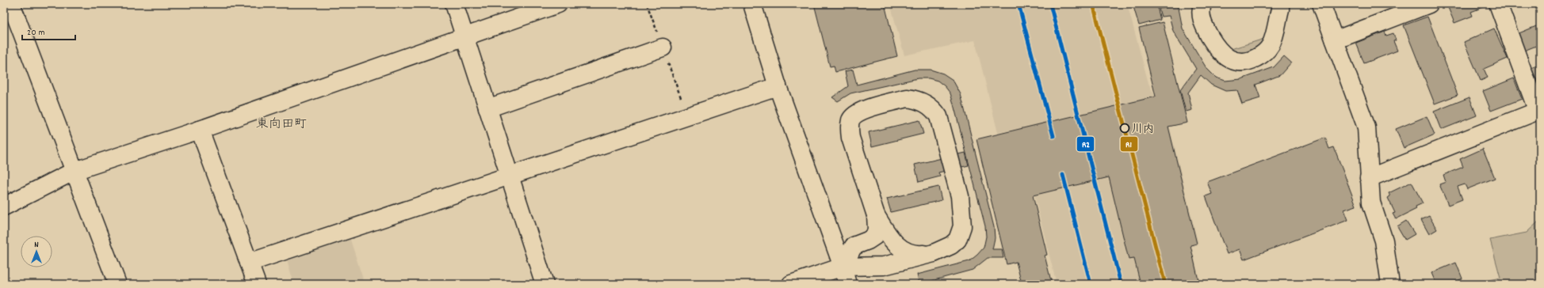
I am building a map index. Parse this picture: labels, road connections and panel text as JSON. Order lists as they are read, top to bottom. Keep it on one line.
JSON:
{"districts":["東向田町"],"places":["川内"],"lines":["transit line R1","transit line R2"],"scale_bar":"20 m","north":"top"}
